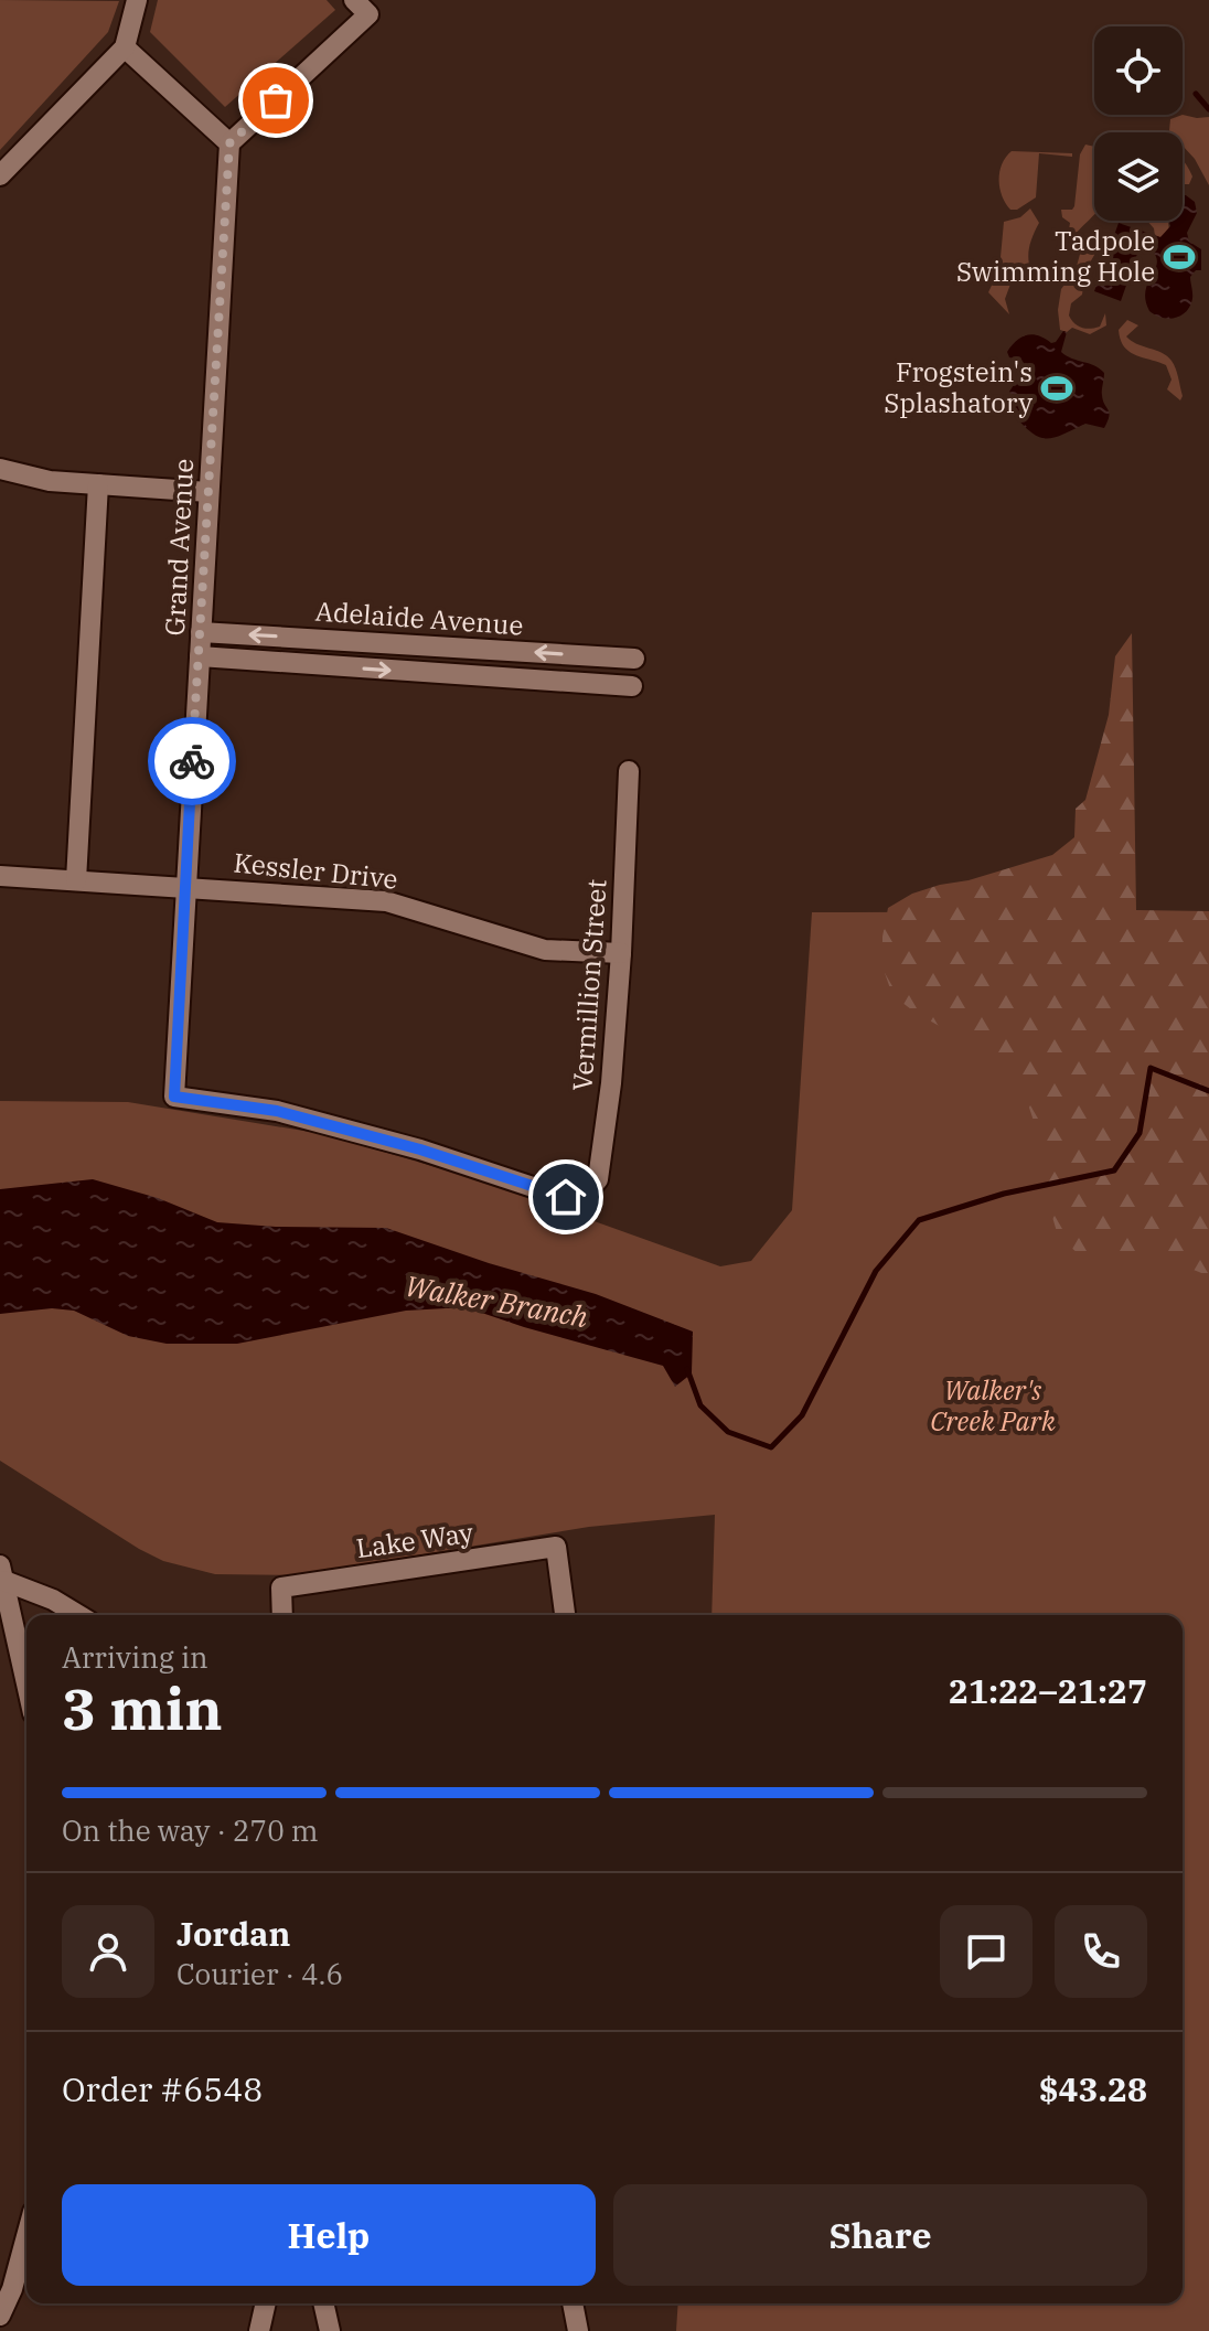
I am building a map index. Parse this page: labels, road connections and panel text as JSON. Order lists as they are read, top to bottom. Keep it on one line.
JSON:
{"streets":{"street":["Grand Avenue","Adelaide Avenue","Kessler Drive","Vermillion Street","Lake Way"]},"crossings":[["Grand Avenue","Adelaide Avenue"],["Grand Avenue","Kessler Drive"],["Grand Avenue","Vermillion Street"],["Kessler Drive","Vermillion Street"]],"water":["Walker Branch"],"parks":["Walker's Creek Park"],"places":{"sports":["Tadpole Swimming Hole","Frogstein's Splashatory"]},"page":{"heading":["3 min","Arriving in","21:22–21:27"],"panel":["Jordan","Courier · 4.6","Order #6548","$43.28"],"bar":"On the way · 270 m","buttons":["Help","Share"]}}
